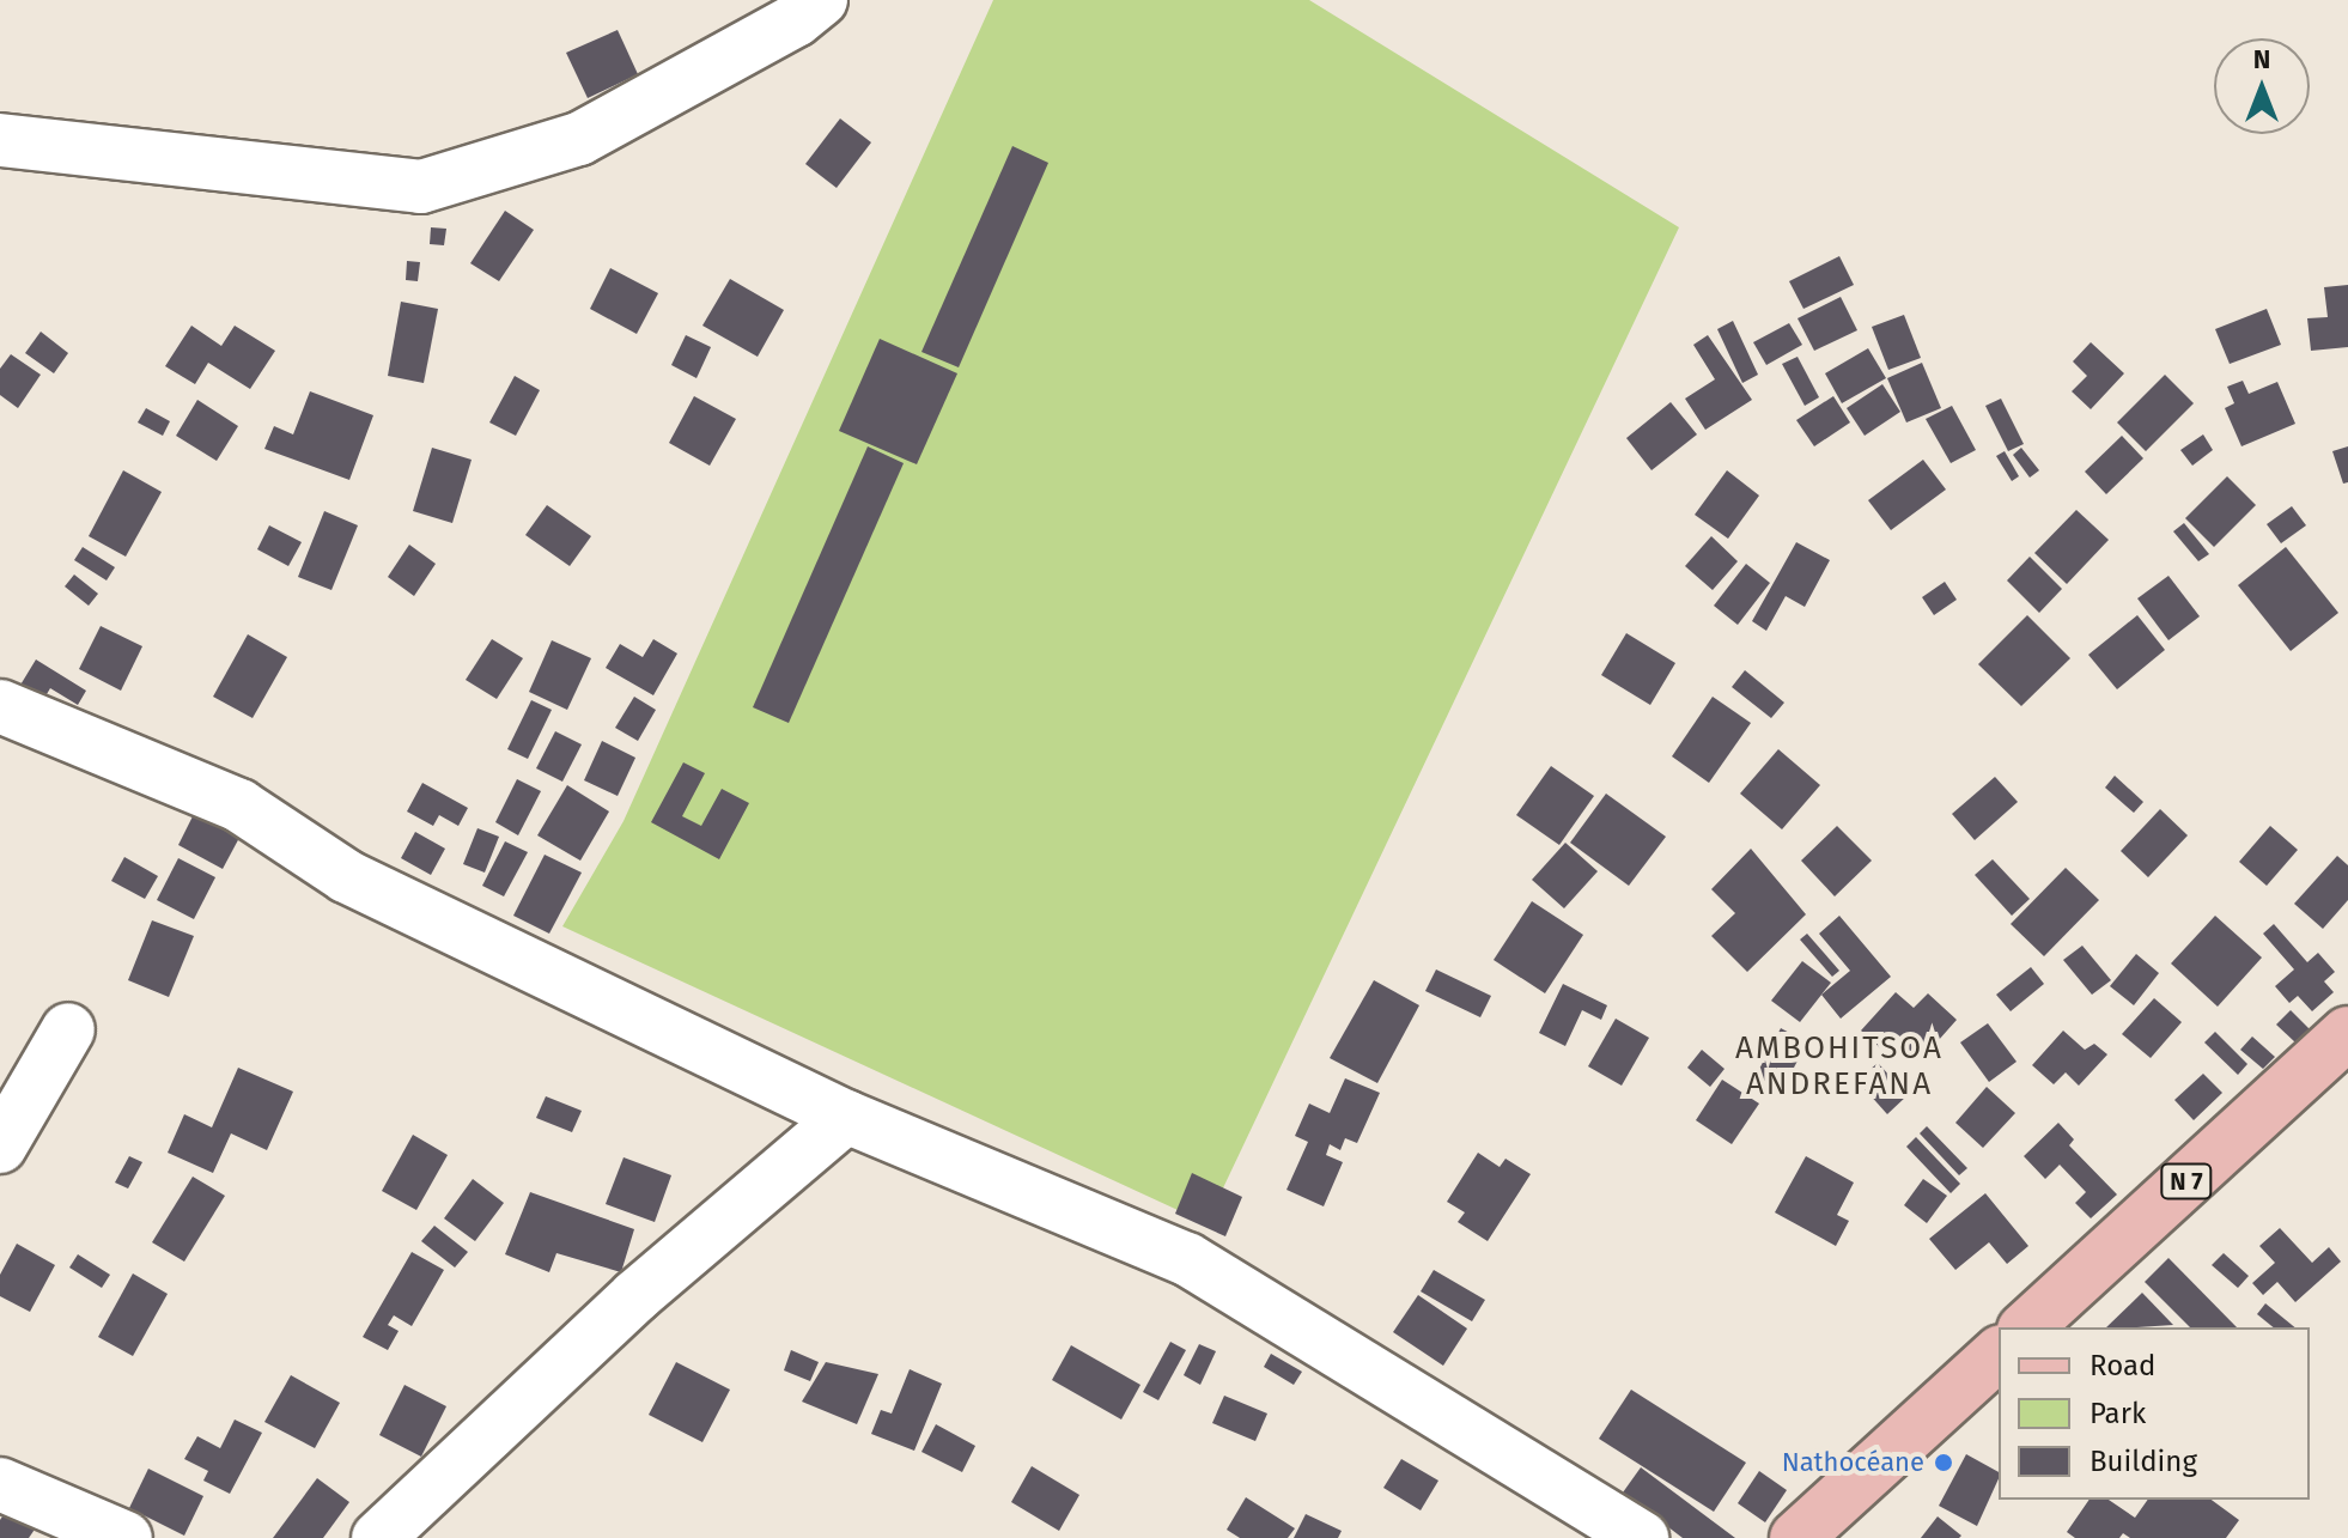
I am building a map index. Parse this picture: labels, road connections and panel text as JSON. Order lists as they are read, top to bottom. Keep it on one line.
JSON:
{"streets":{"main road":["N 7"]},"districts":["AMBOHITSOA ANDREFANA"],"places":["Nathocéane"],"legend":["Road","Park","Building"],"north":"top"}
